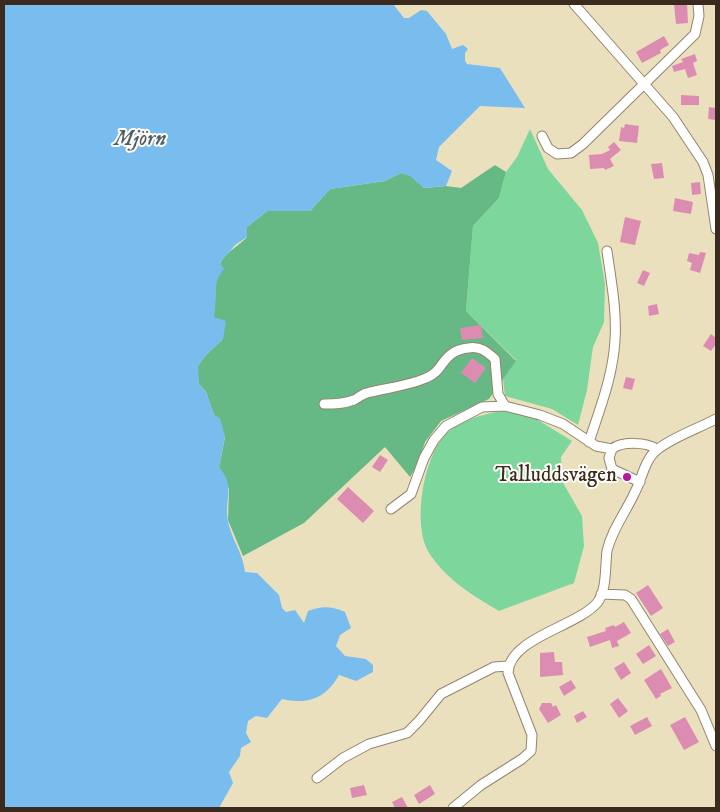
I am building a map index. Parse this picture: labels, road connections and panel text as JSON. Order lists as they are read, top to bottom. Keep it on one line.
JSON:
{"water":["Mjörn"],"places":["Talluddsvägen"]}
